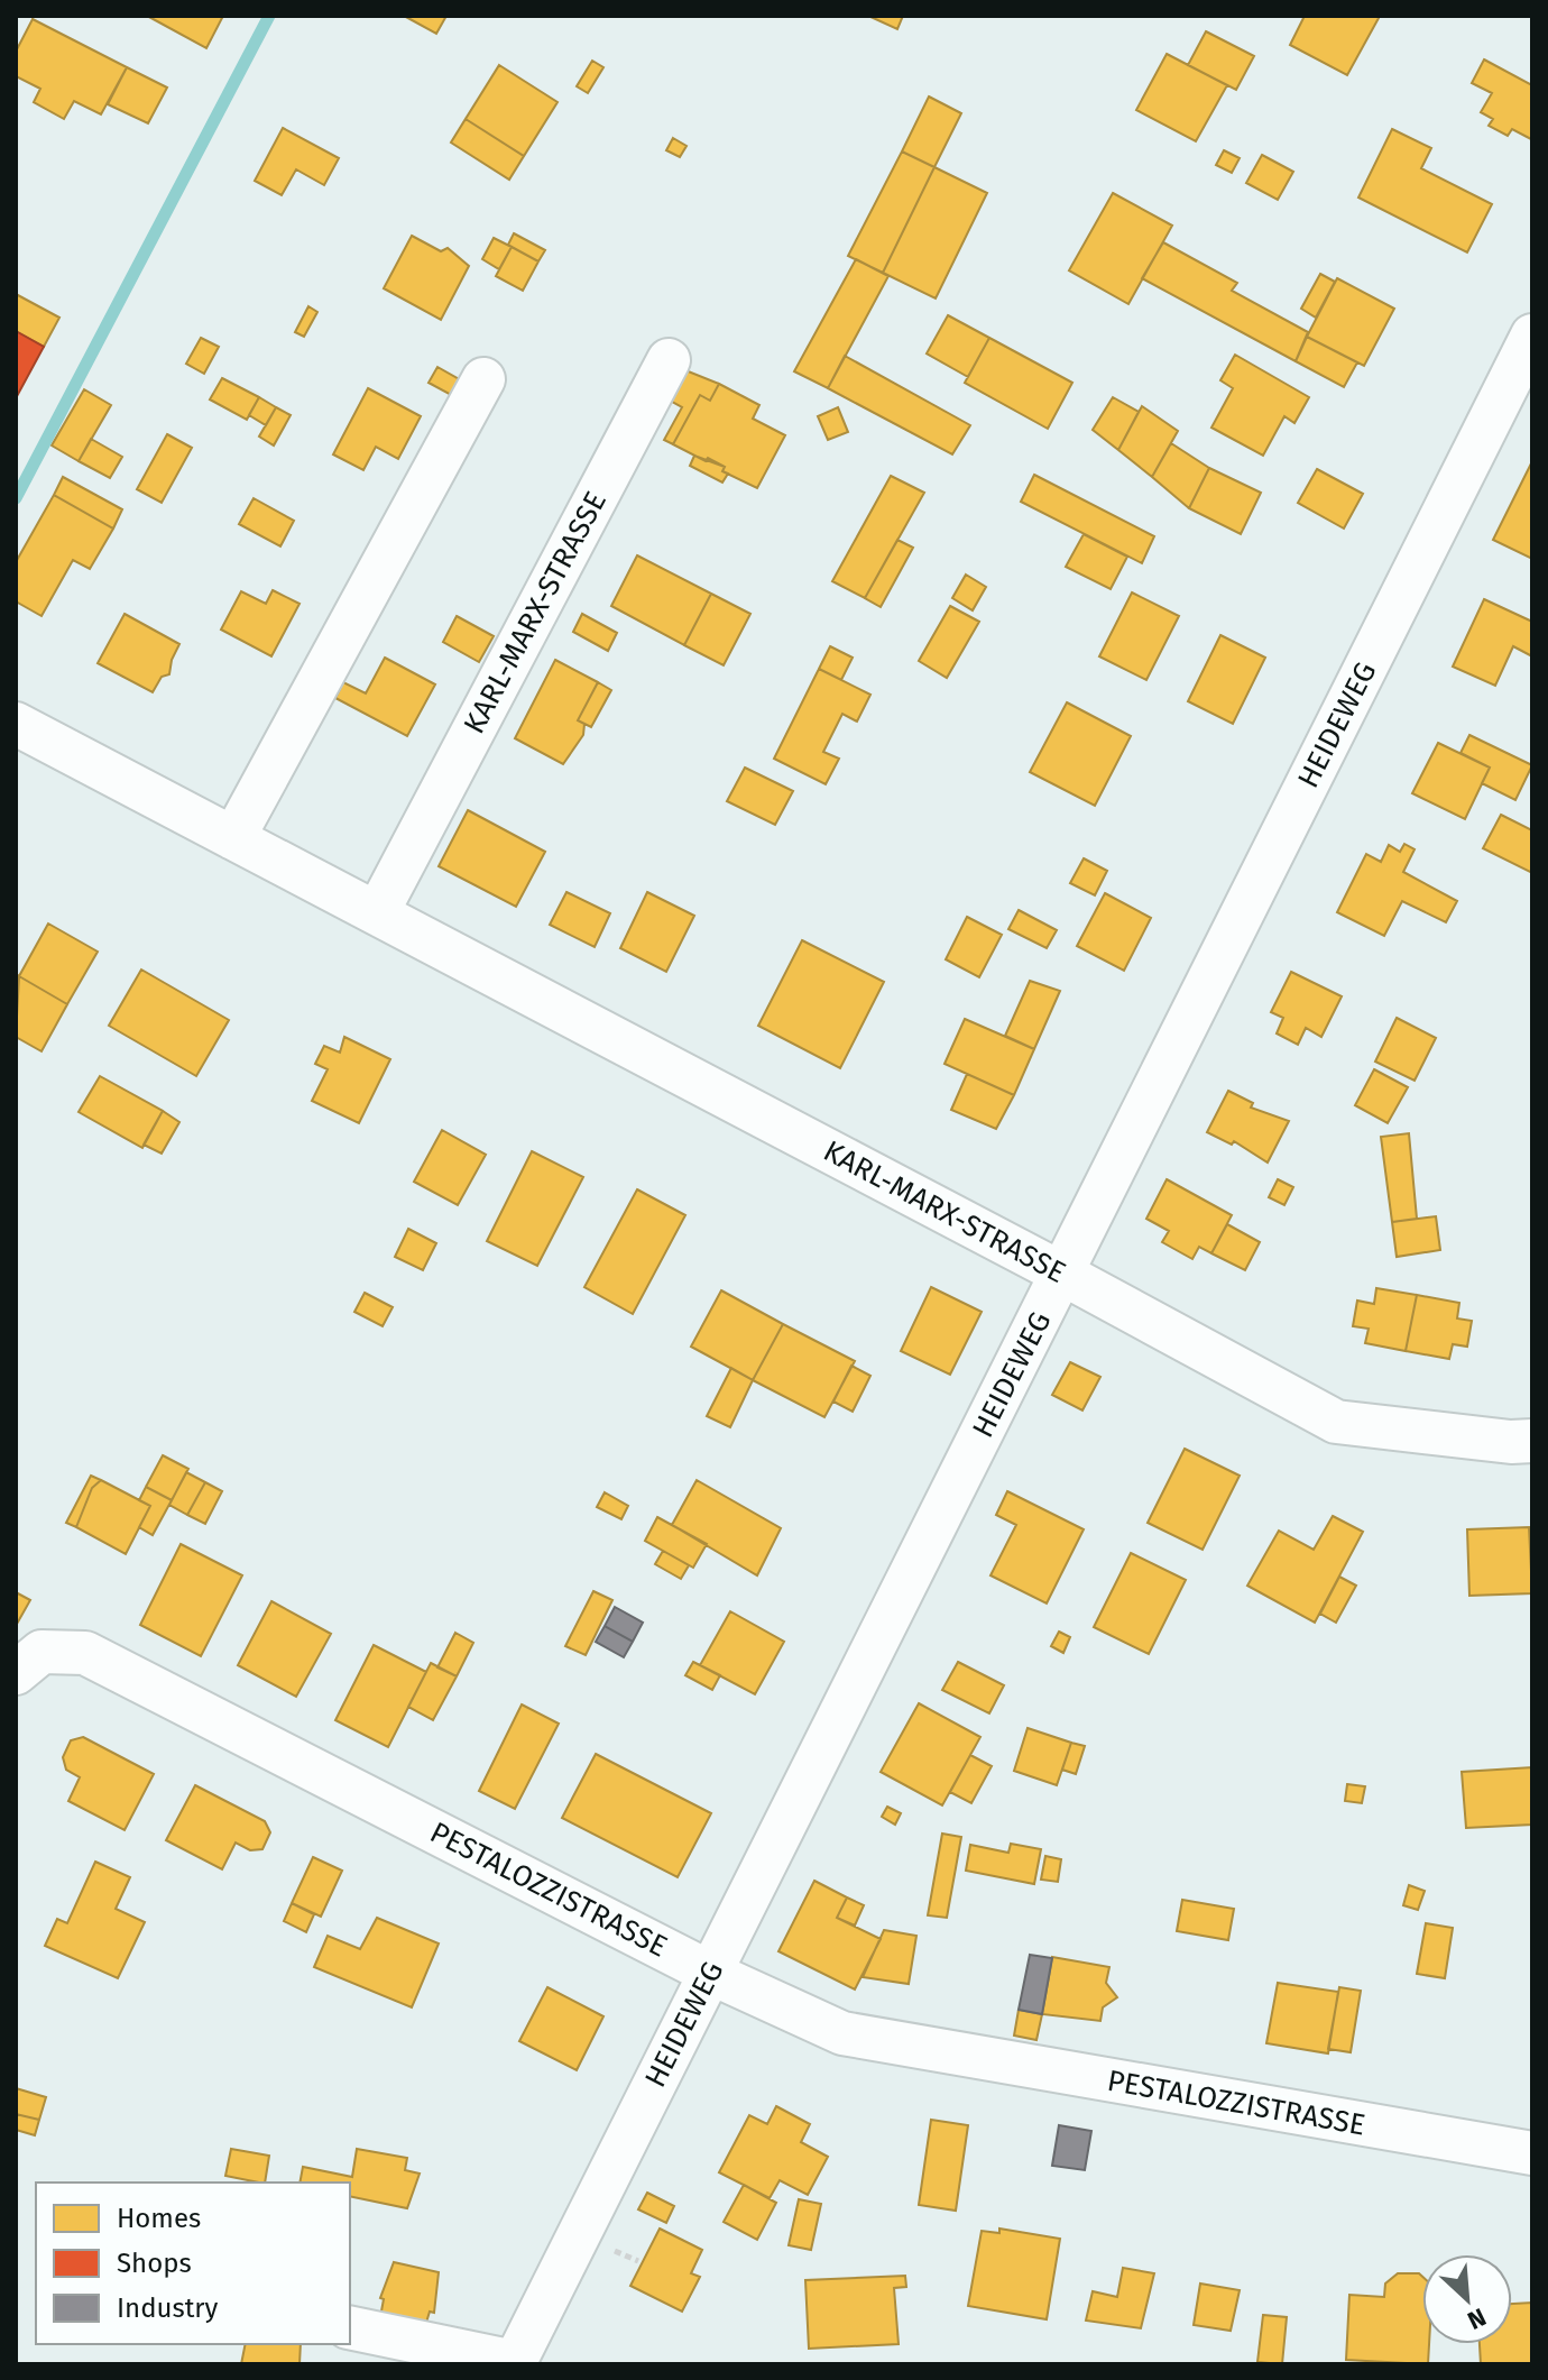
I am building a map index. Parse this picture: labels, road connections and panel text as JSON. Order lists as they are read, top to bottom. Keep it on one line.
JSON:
{"streets":{"street":["KARL-MARX-STRASSE","HEIDEWEG","PESTALOZZISTRASSE"]},"crossings":[["KARL-MARX-STRASSE","HEIDEWEG"],["HEIDEWEG","PESTALOZZISTRASSE"]],"legend":["Homes","Shops","Industry"],"north":"bottom right"}
